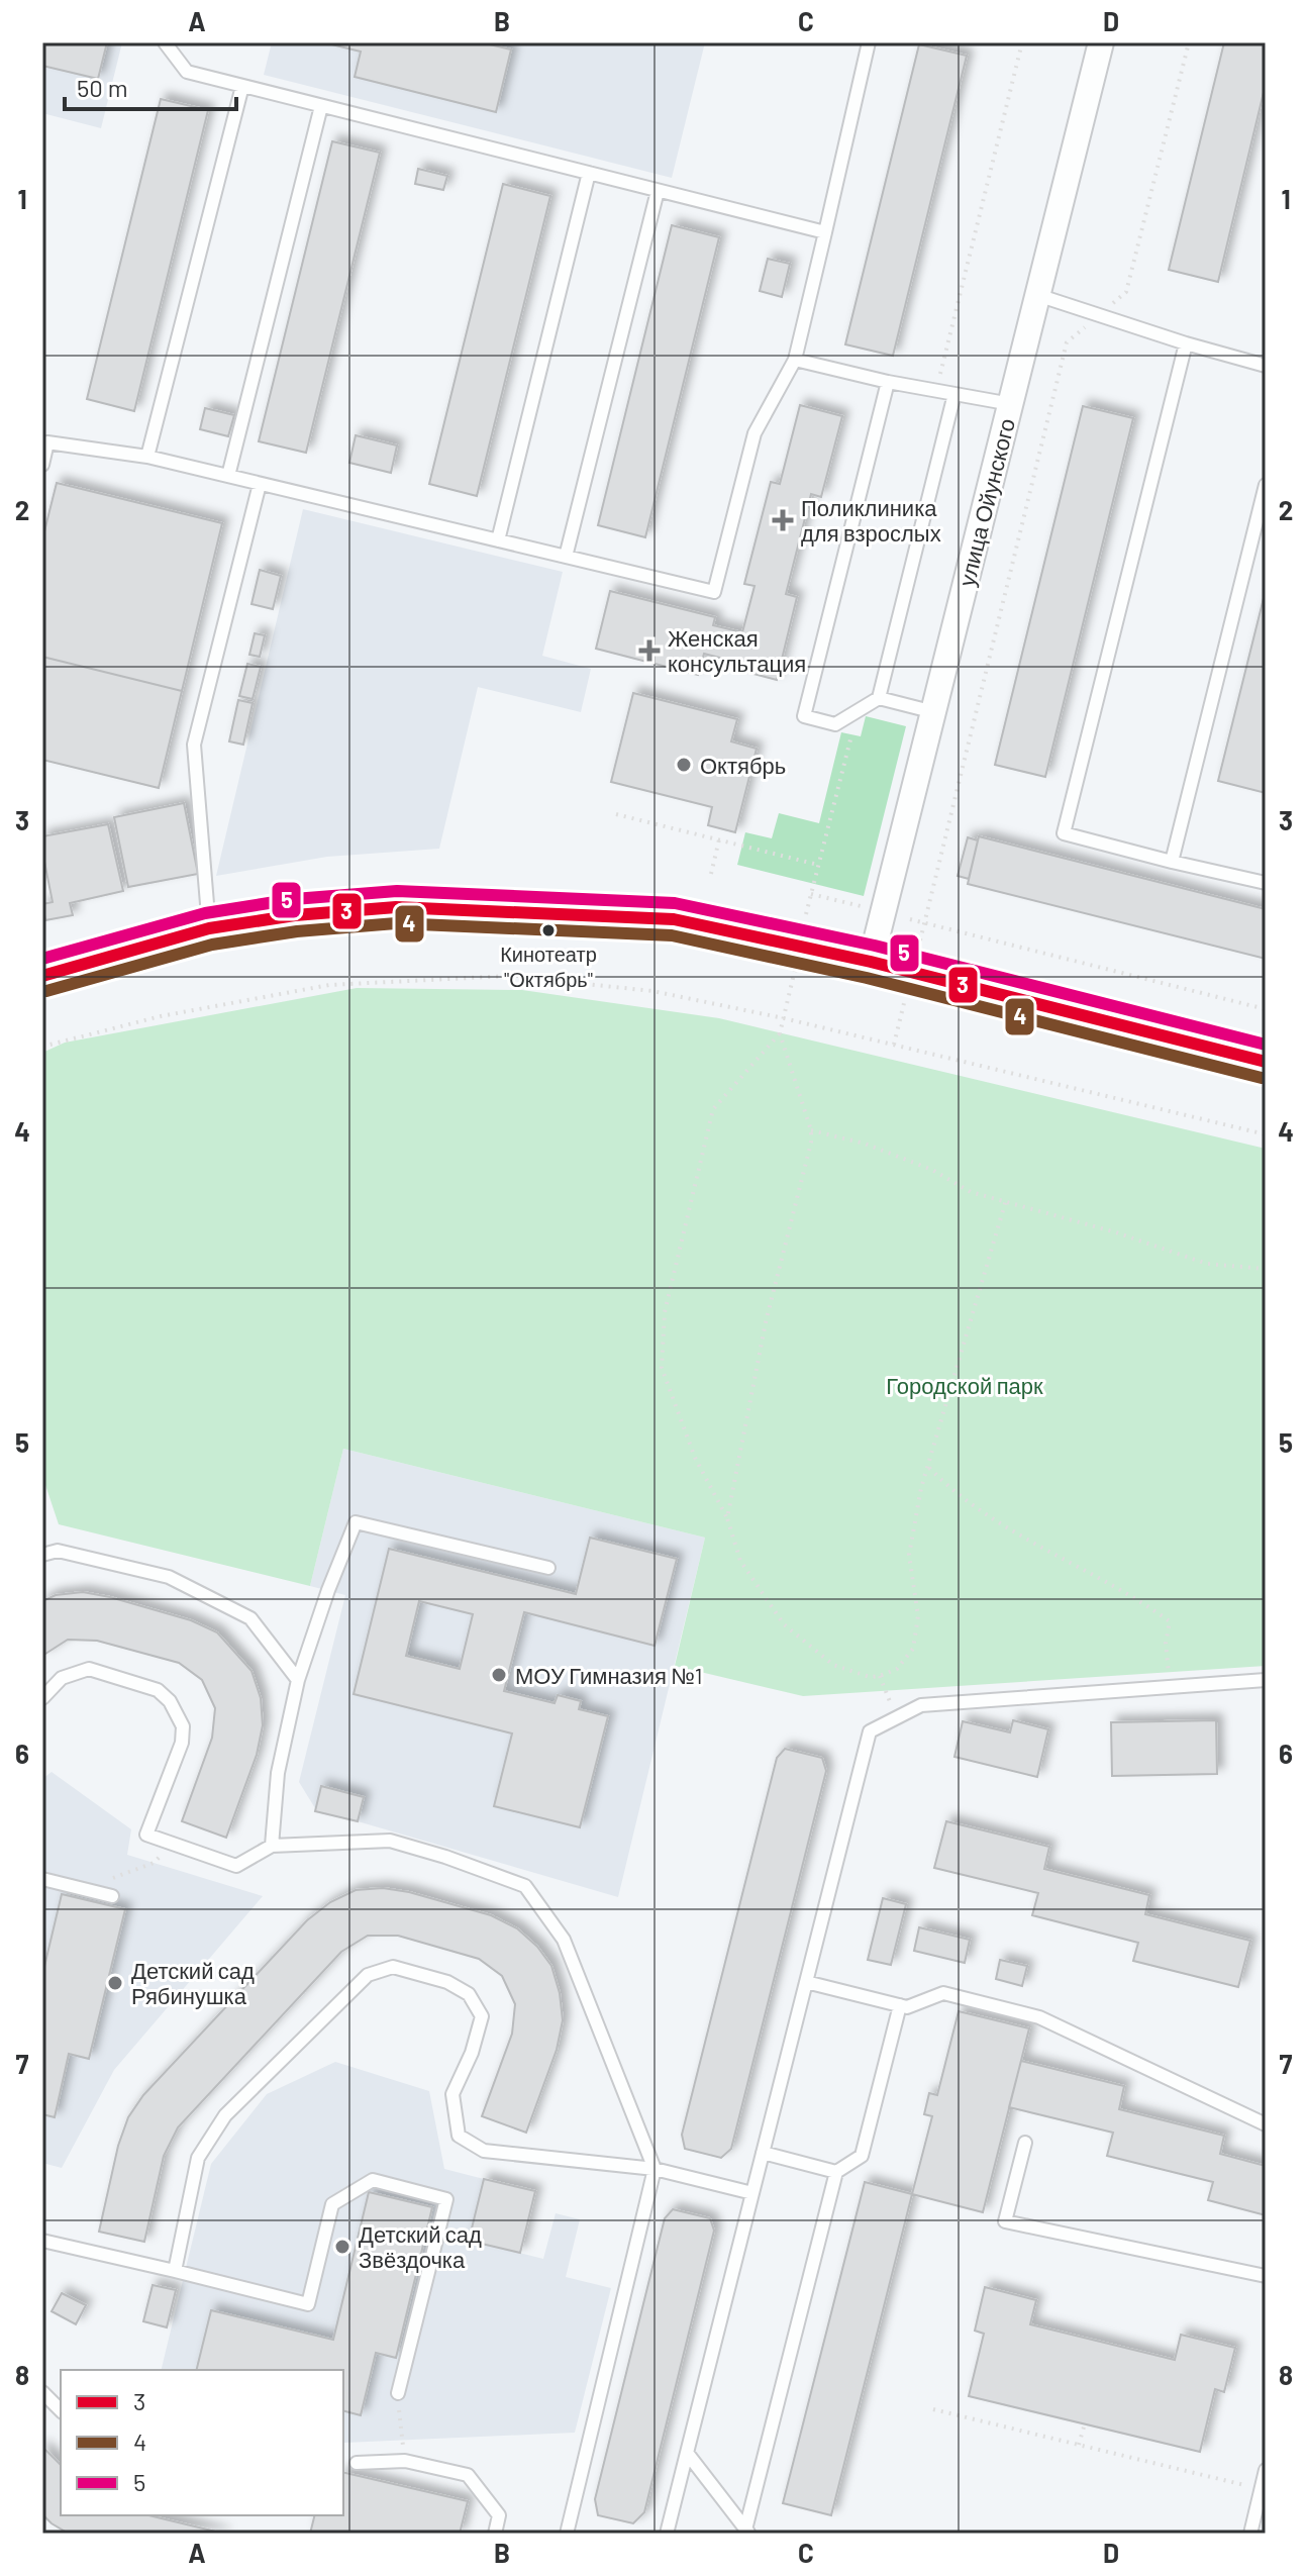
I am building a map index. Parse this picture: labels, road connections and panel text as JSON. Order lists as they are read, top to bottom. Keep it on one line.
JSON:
{"streets":{"street":["улица Ойунского"]},"parks":["Городской парк"],"places":{"health":["Поликлиника для взрослых","Женская консультация"],"other":["Октябрь","Кинотеатр \"Октябрь\"","МОУ Гимназия №1","Детский сад Рябинушка","Детский сад Звёздочка"]},"lines":["transit line 5","transit line 3","transit line 4"],"legend":["3","4","5"],"scale_bar":"50 m","grid":{"columns":["A","B","C","D"],"rows":["1","2","3","4","5","6","7","8"]}}
